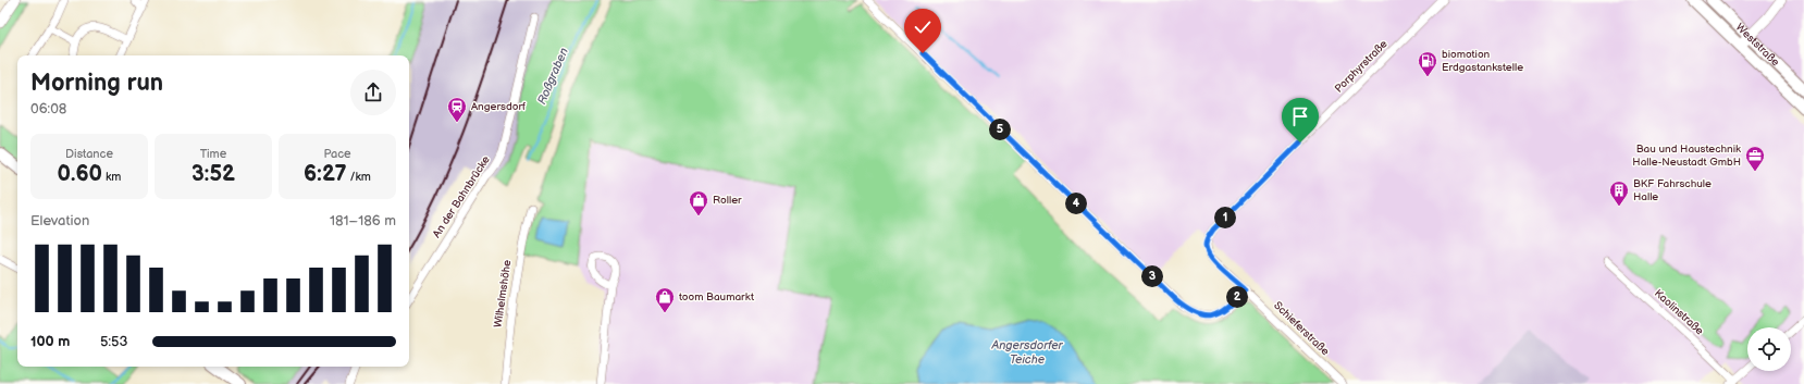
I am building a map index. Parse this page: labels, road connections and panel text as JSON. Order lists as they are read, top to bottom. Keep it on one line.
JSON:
{"streets":{"main road":["Weststraße"],"street":["Porphyrstraße","An der Bahnbrücke","Wilhelmshöhe","Kaolinstraße","Schieferstraße"]},"crossings":[["Porphyrstraße","Schieferstraße"]],"water":["Roßgraben","Angersdorfer Teiche"],"places":{"fuel station":["biomotion Erdgastankstelle"],"station":["Angersdorf"],"office":["Bau und Haustechnik Halle-Neustadt GmbH"],"building":["BKF Fahrschule Halle"],"shop":["Roller","toom Baumarkt"]},"page":{"heading":["Morning run","06:08"],"pins":["5","4","1","3","2"],"stats":[["Distance","0.60 km"],["Time","3:52"],["Pace","6:27 /km"]],"chart":["Elevation","181–186 m"],"list":[{"name":"100 m","note":"5:53"}]}}
